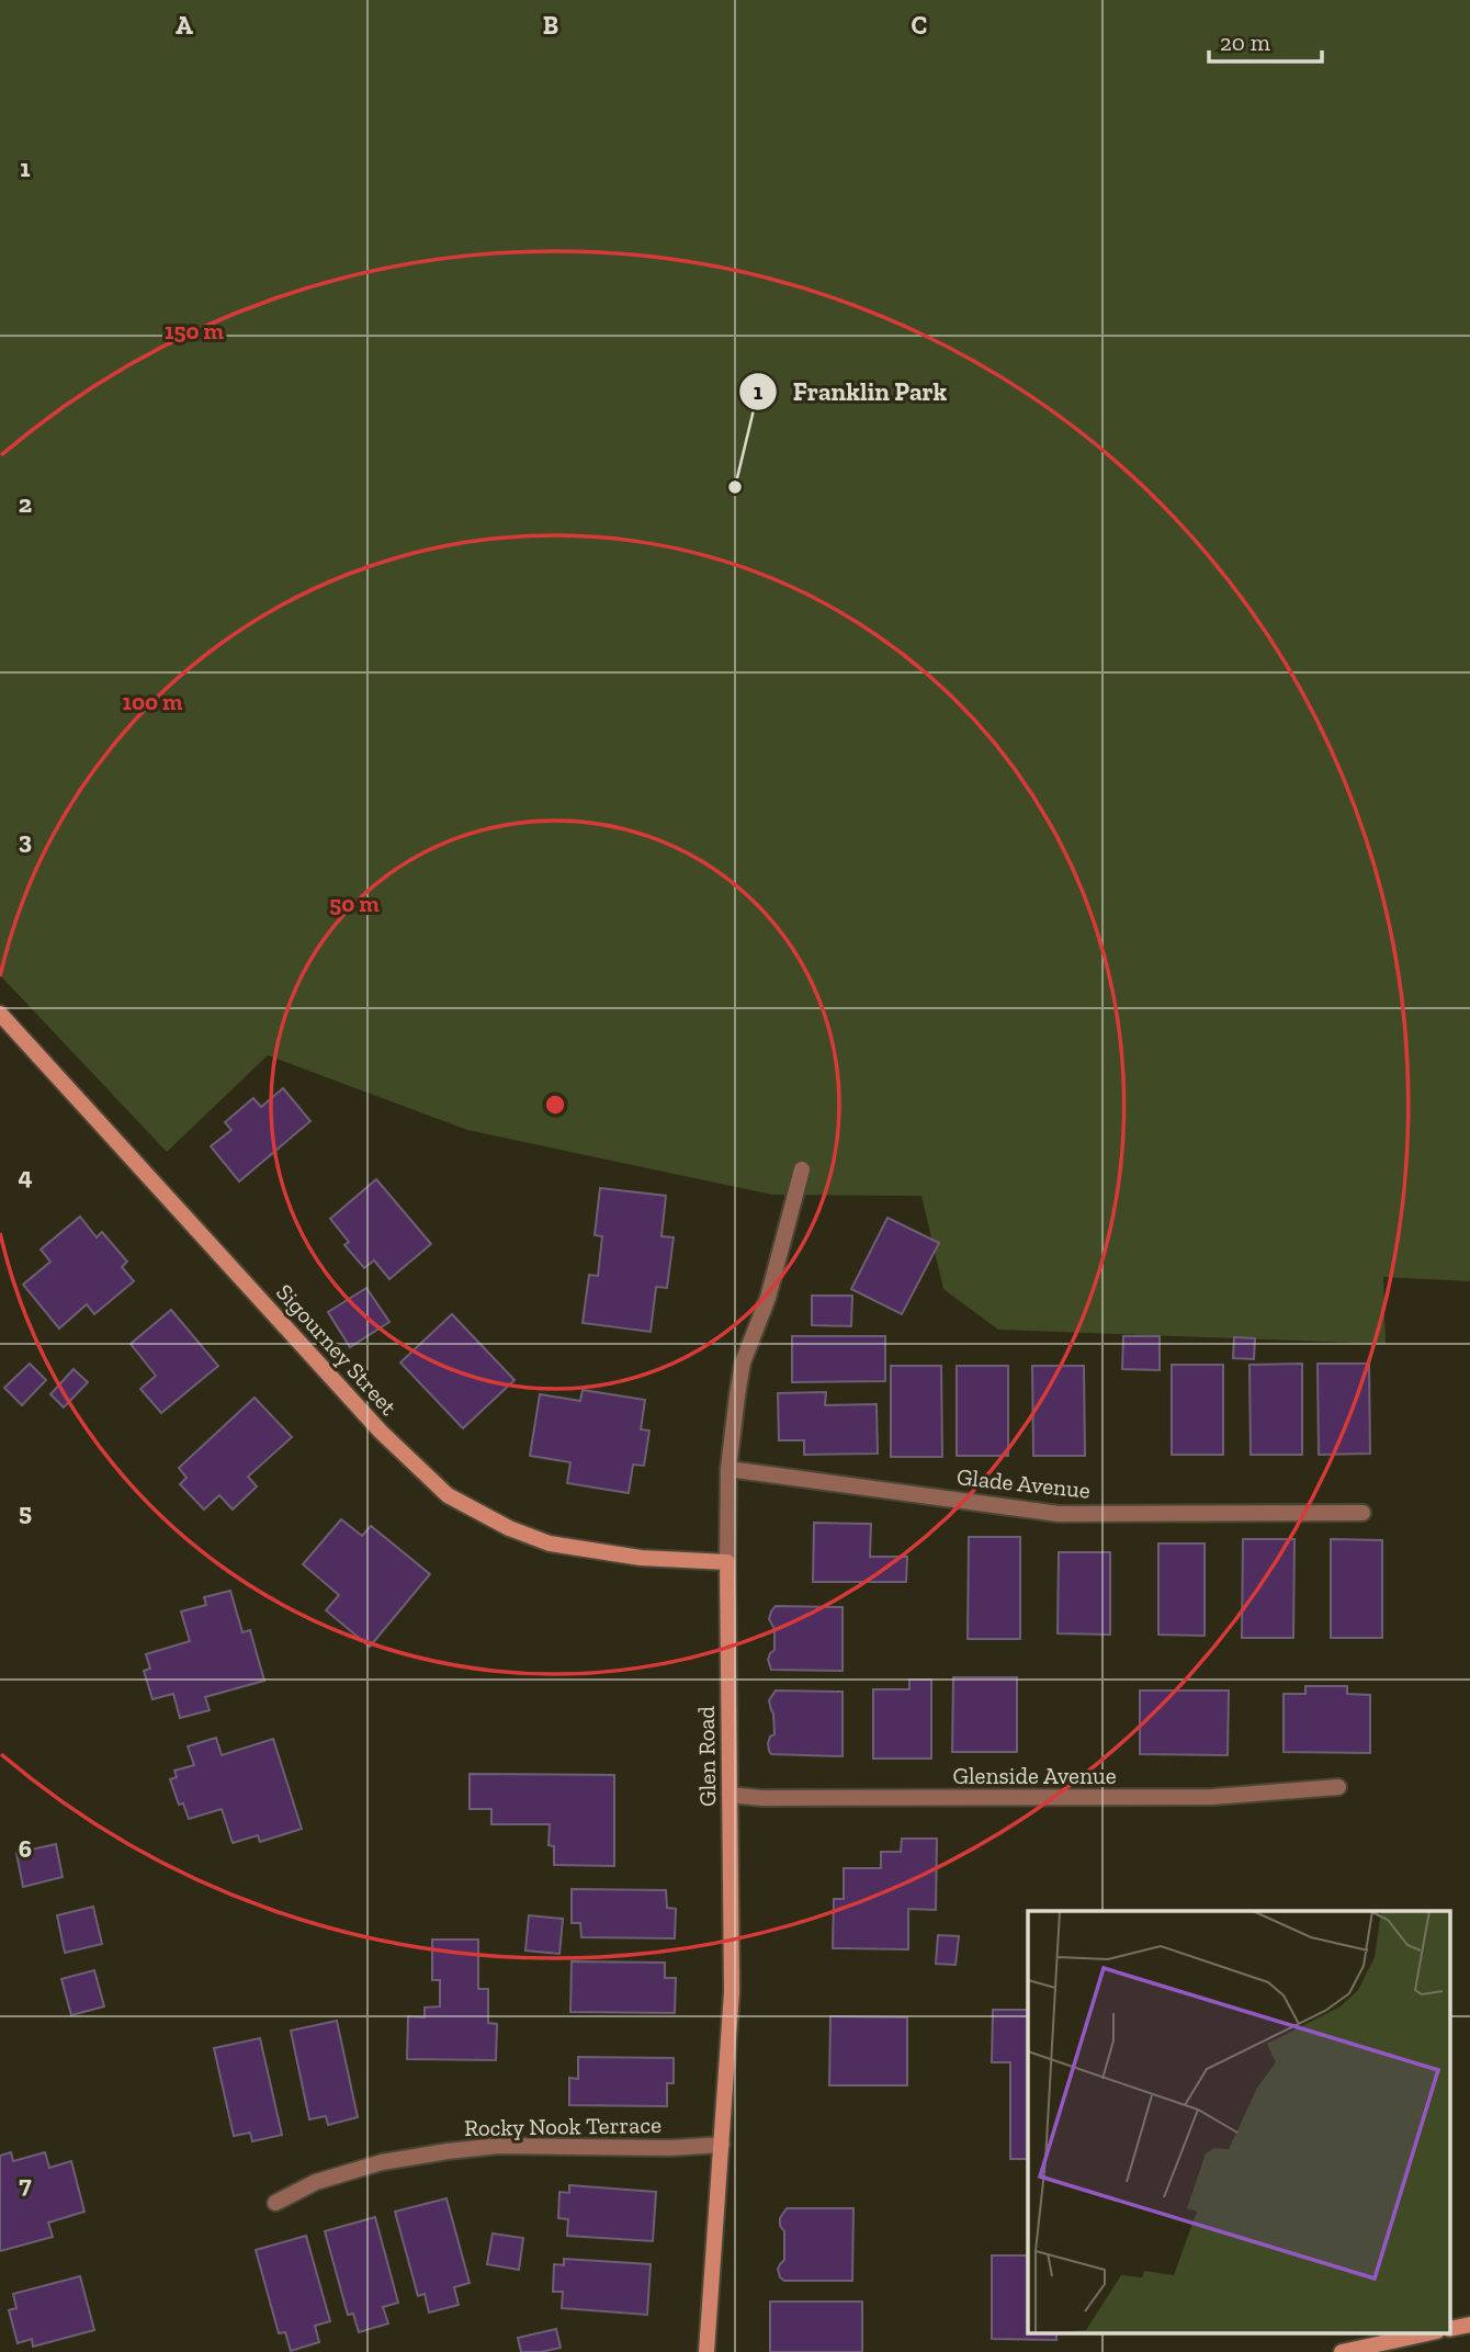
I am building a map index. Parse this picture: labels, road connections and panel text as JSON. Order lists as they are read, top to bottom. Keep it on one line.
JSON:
{"streets":{"street":["Sigourney Street","Glade Avenue","Glen Road","Glenside Avenue","Rocky Nook Terrace"]},"crossings":[["Sigourney Street","Glen Road"],["Glade Avenue","Glen Road"],["Glen Road","Glenside Avenue"],["Glen Road","Rocky Nook Terrace"]],"places":["Franklin Park"],"scale_bar":"20 m","grid":{"columns":["A","B","C"],"rows":["1","2","3","4","5","6","7"]},"rings":["150 m","100 m","50 m"]}
